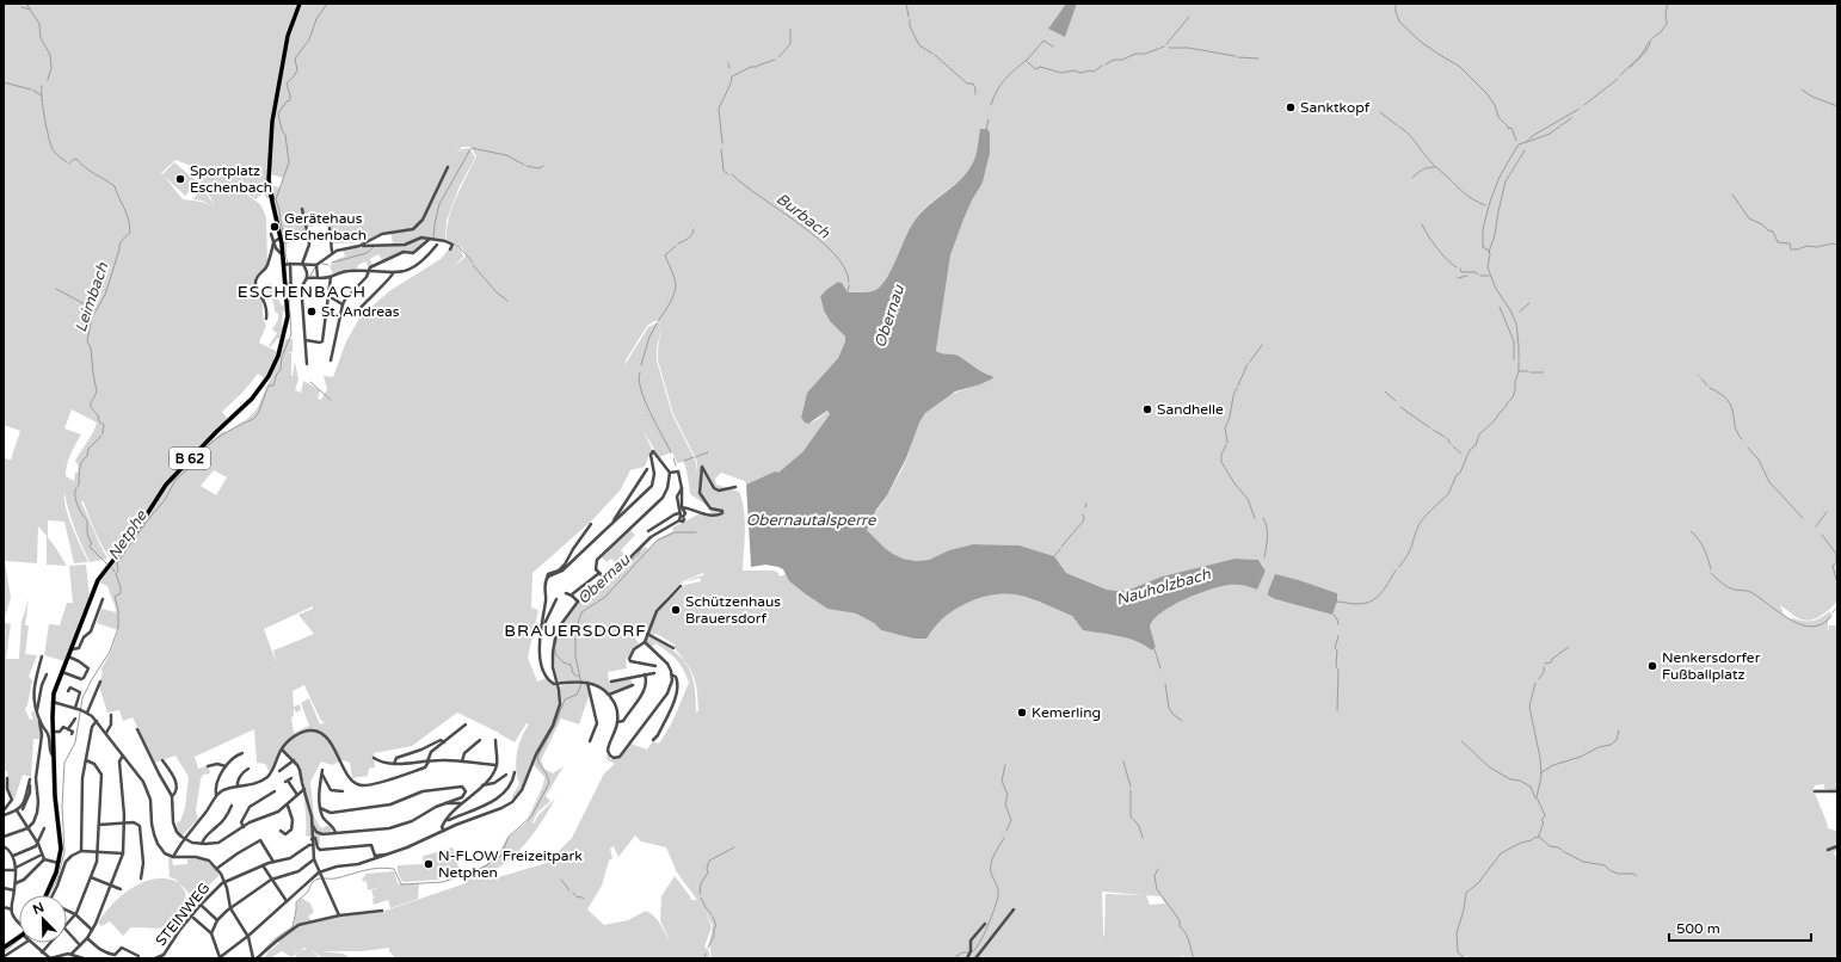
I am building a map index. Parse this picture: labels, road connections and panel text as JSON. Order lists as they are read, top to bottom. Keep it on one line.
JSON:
{"streets":{"main road":["B 62"],"street":["STEINWEG"]},"districts":["ESCHENBACH","BRAUERSDORF"],"water":["Burbach","Leimbach","Obernau","Obernautalsperre","Netphe","Nauholzbach"],"places":["Sanktkopf","Sportplatz Eschenbach","Gerätehaus Eschenbach","St. Andreas","Sandhelle","Schützenhaus Brauersdorf","Nenkersdorfer Fußballplatz","Kemerling","N-FLOW Freizeitpark Netphen"],"scale_bar":"500 m","north":"top left"}
